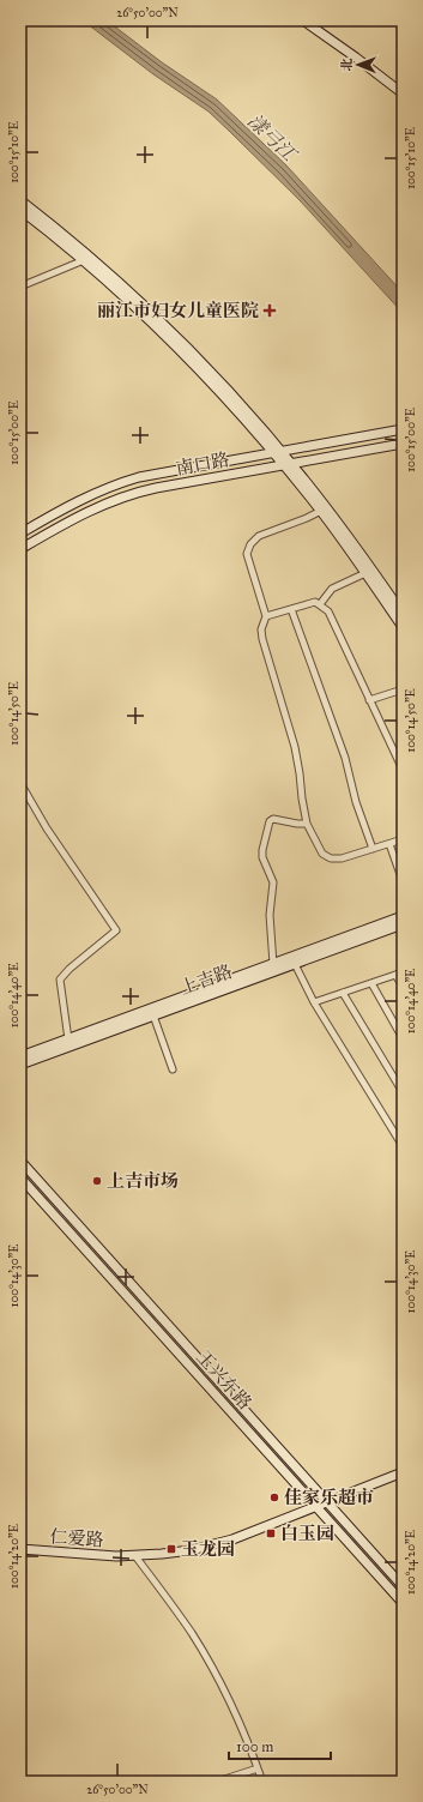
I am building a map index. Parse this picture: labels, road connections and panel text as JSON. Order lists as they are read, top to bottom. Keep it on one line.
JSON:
{"streets":{"main road":["南口路","上吉路","玉兴东路","仁爱路"]},"crossings":[["玉兴东路","仁爱路"]],"water":["漾弓江"],"places":{"health":["丽江市妇女儿童医院"],"other":["上吉市场","佳家乐超市"],"transit":["白玉园","玉龙园"]},"scale_bar":"100 m","north":"left","coordinates":["26°50'00\"N","100°15'10\"E","100°15'00\"E","100°14'50\"E","100°14'40\"E","100°14'30\"E","100°14'20\"E"]}
